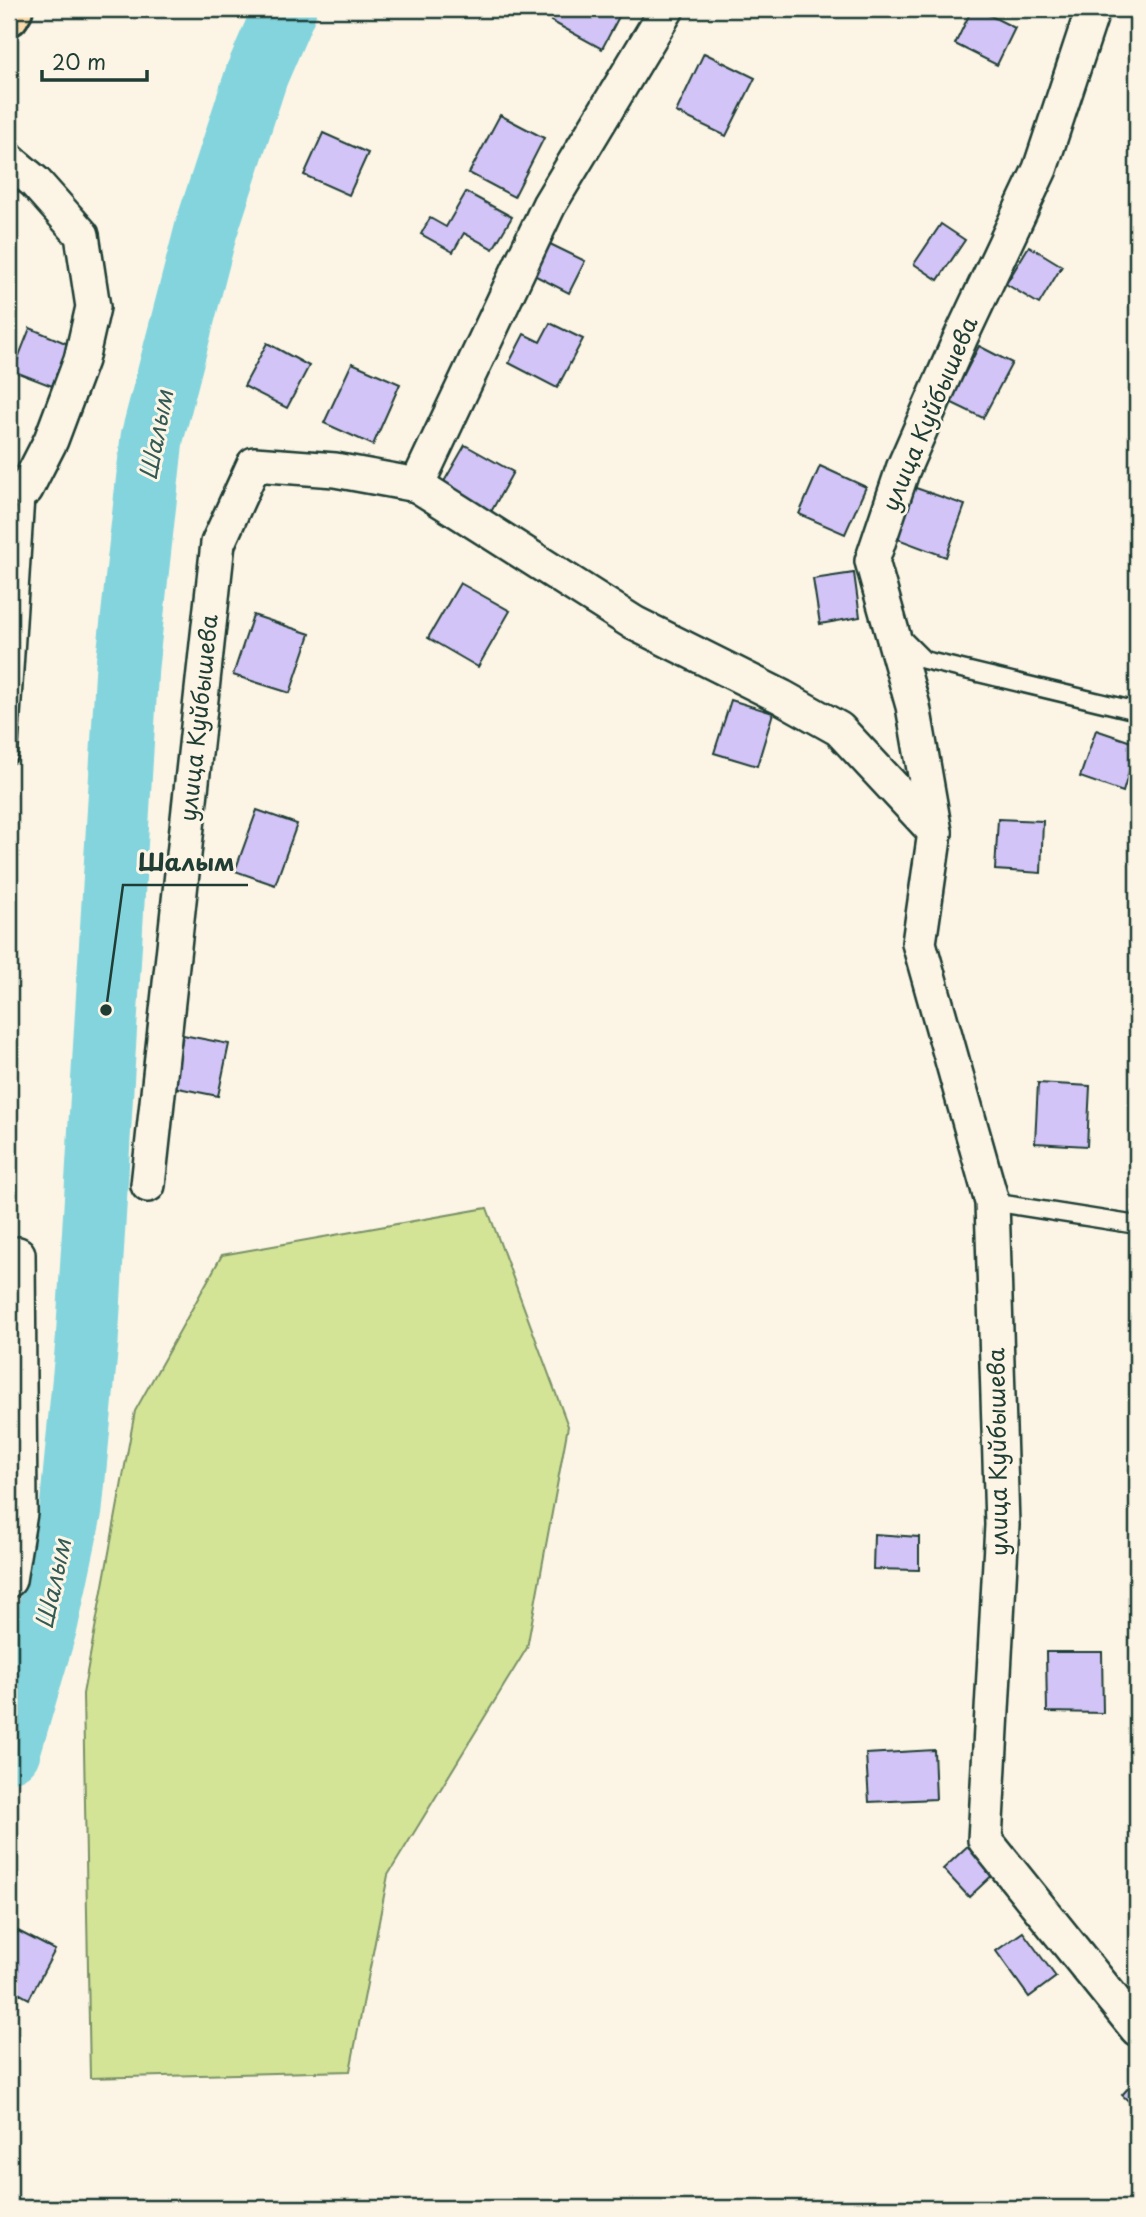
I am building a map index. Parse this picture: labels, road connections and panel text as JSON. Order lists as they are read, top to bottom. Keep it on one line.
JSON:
{"streets":{"street":["улица Куйбышева"]},"water":["Шалым"],"places":["Шалым"],"scale_bar":"20 m"}
